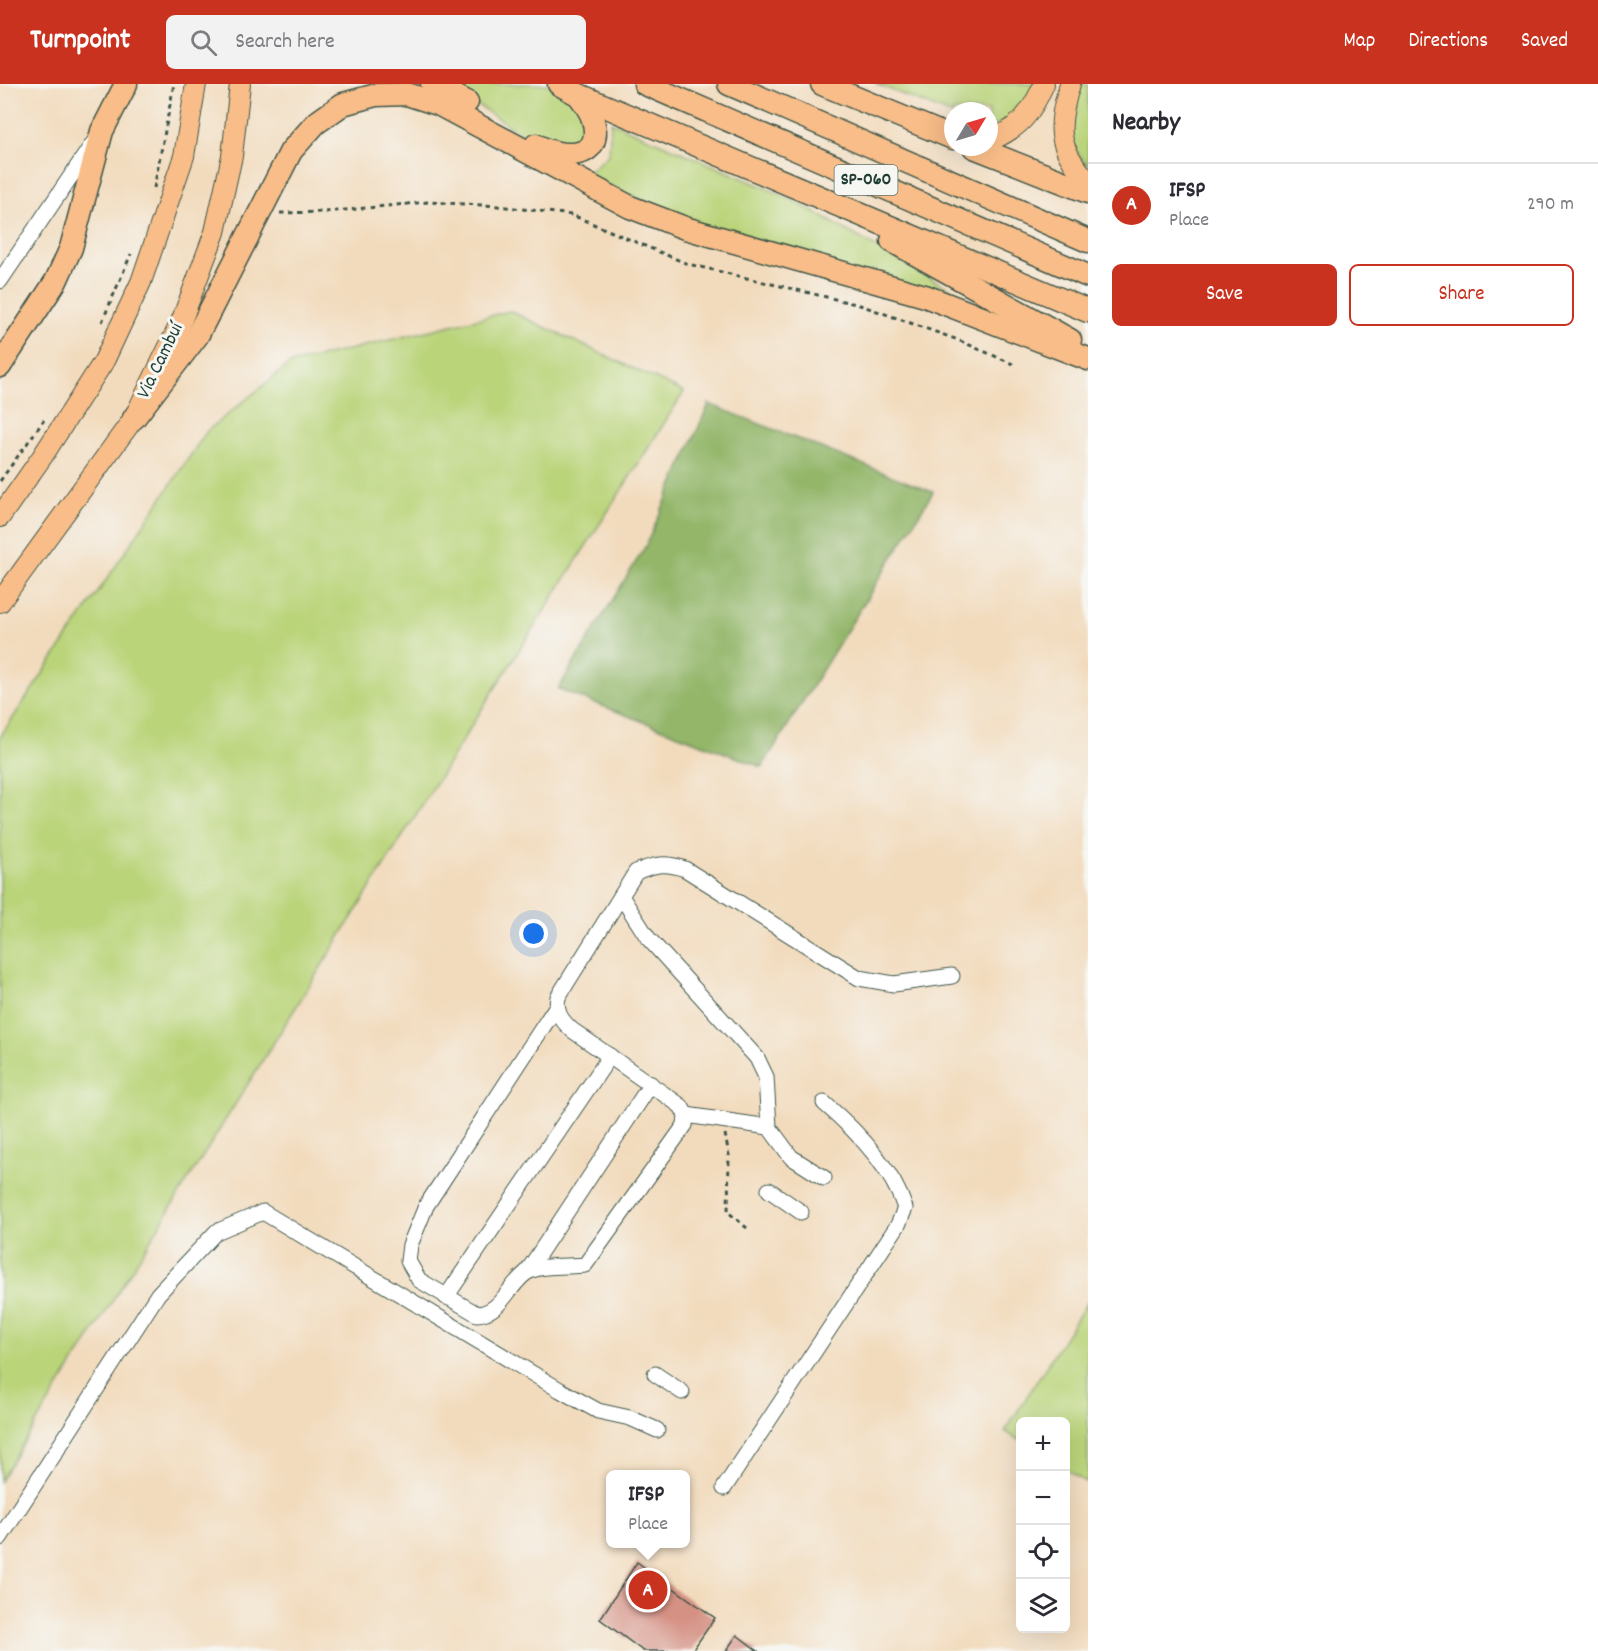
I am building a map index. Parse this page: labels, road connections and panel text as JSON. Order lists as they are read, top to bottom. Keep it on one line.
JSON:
{"streets":{"highway":["SP-060"],"main road":["Via Cambuí"]},"north":"top right","page":{"header":"Turnpoint","search":"Search here","nav":["Map","Directions","Saved"],"heading":"Nearby","list":[{"mark":"A","name":"IFSP","note":"Place","value":"290 m"}],"buttons":["Save","Share"],"map_buttons":["+","−"],"popup":["IFSP","Place"],"pins":"A"}}
